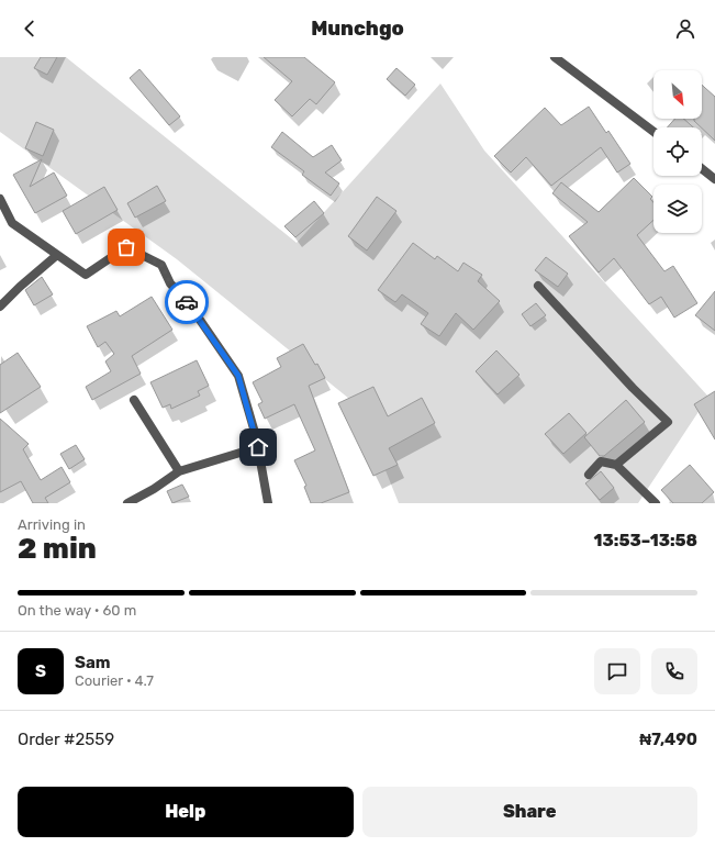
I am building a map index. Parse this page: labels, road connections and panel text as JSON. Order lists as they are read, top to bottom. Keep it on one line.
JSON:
{"north":"bottom right","page":{"header":"Munchgo","heading":["2 min","Arriving in","13:53–13:58"],"panel":["Sam","Courier · 4.7","Order #2559","₦7,490"],"bar":"On the way · 60 m","round":"S","buttons":["Help","Share"]}}
